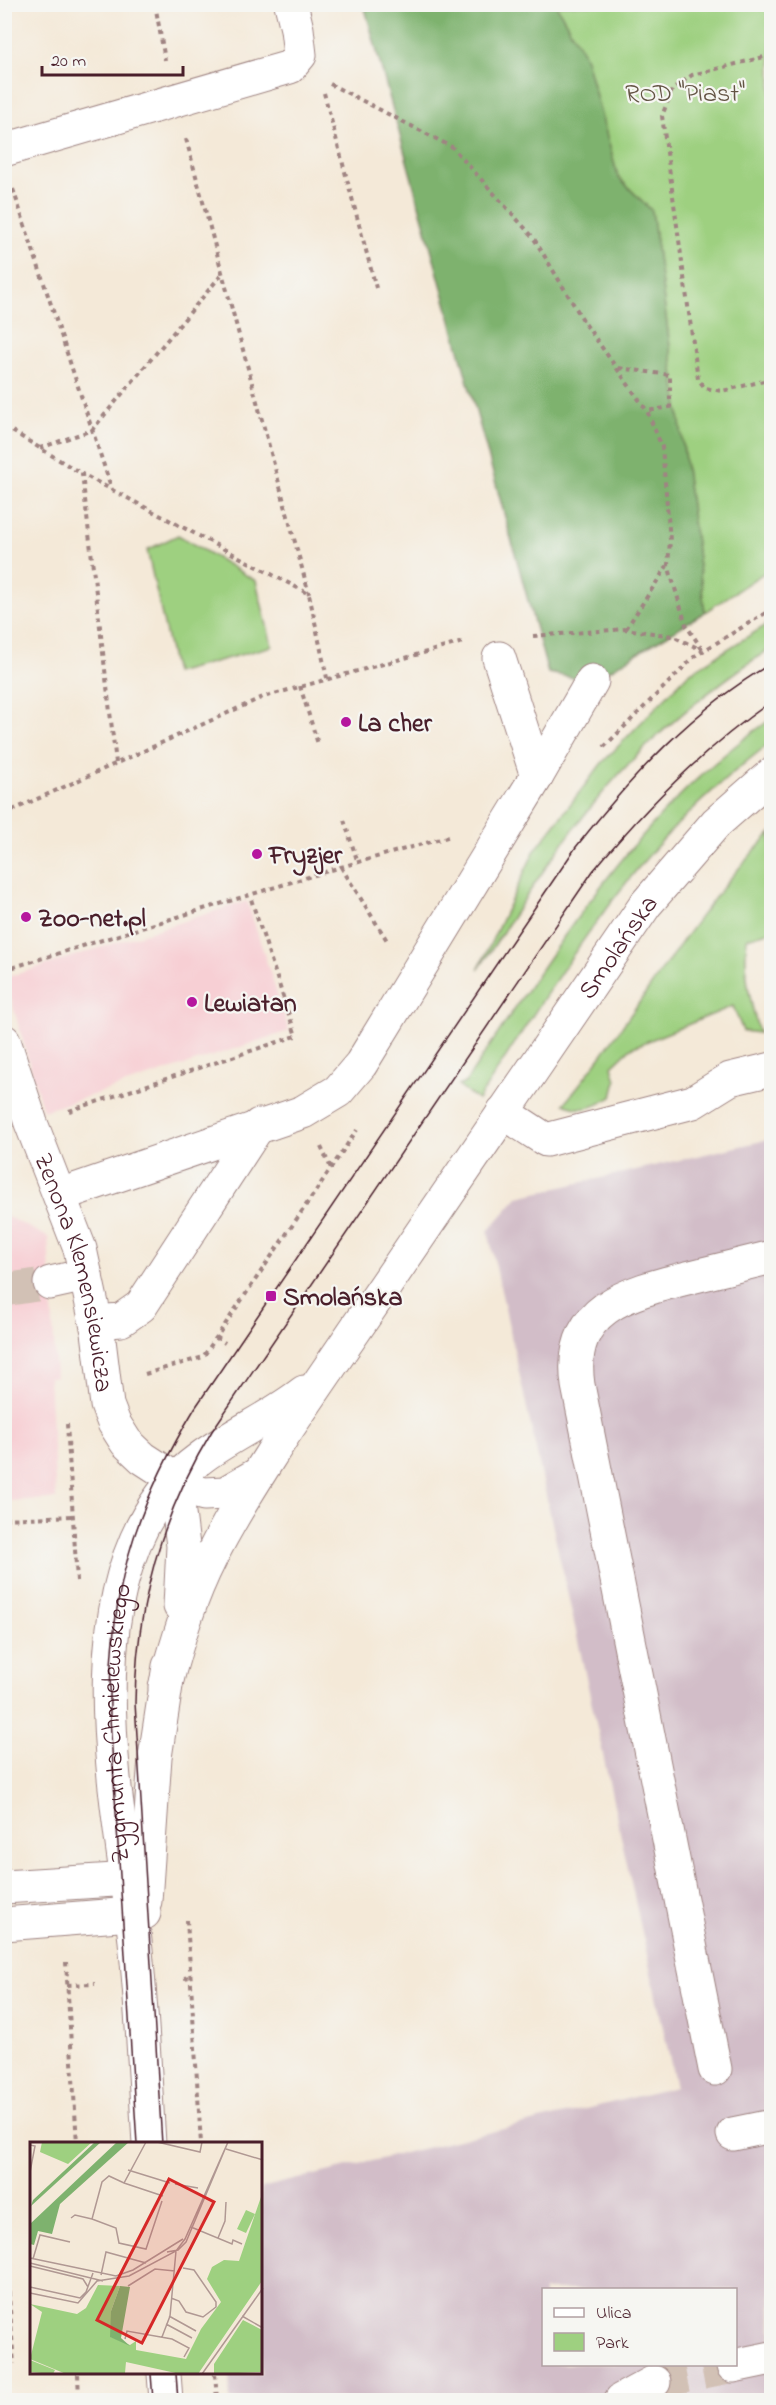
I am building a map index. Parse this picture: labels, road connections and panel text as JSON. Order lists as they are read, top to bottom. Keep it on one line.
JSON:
{"streets":{"street":["Smolańska","Zenona Klemensiewicza","Zygmunta Chmielewskiego"]},"crossings":[["Smolańska","Zygmunta Chmielewskiego"],["Zenona Klemensiewicza","Zygmunta Chmielewskiego"]],"parks":["ROD \"Piast\""],"places":{"other":["La cher","Fryzjer","Zoo-net.pl","Lewiatan"],"transit":["Smolańska"]},"legend":["Ulica","Park"],"scale_bar":"20 m"}
